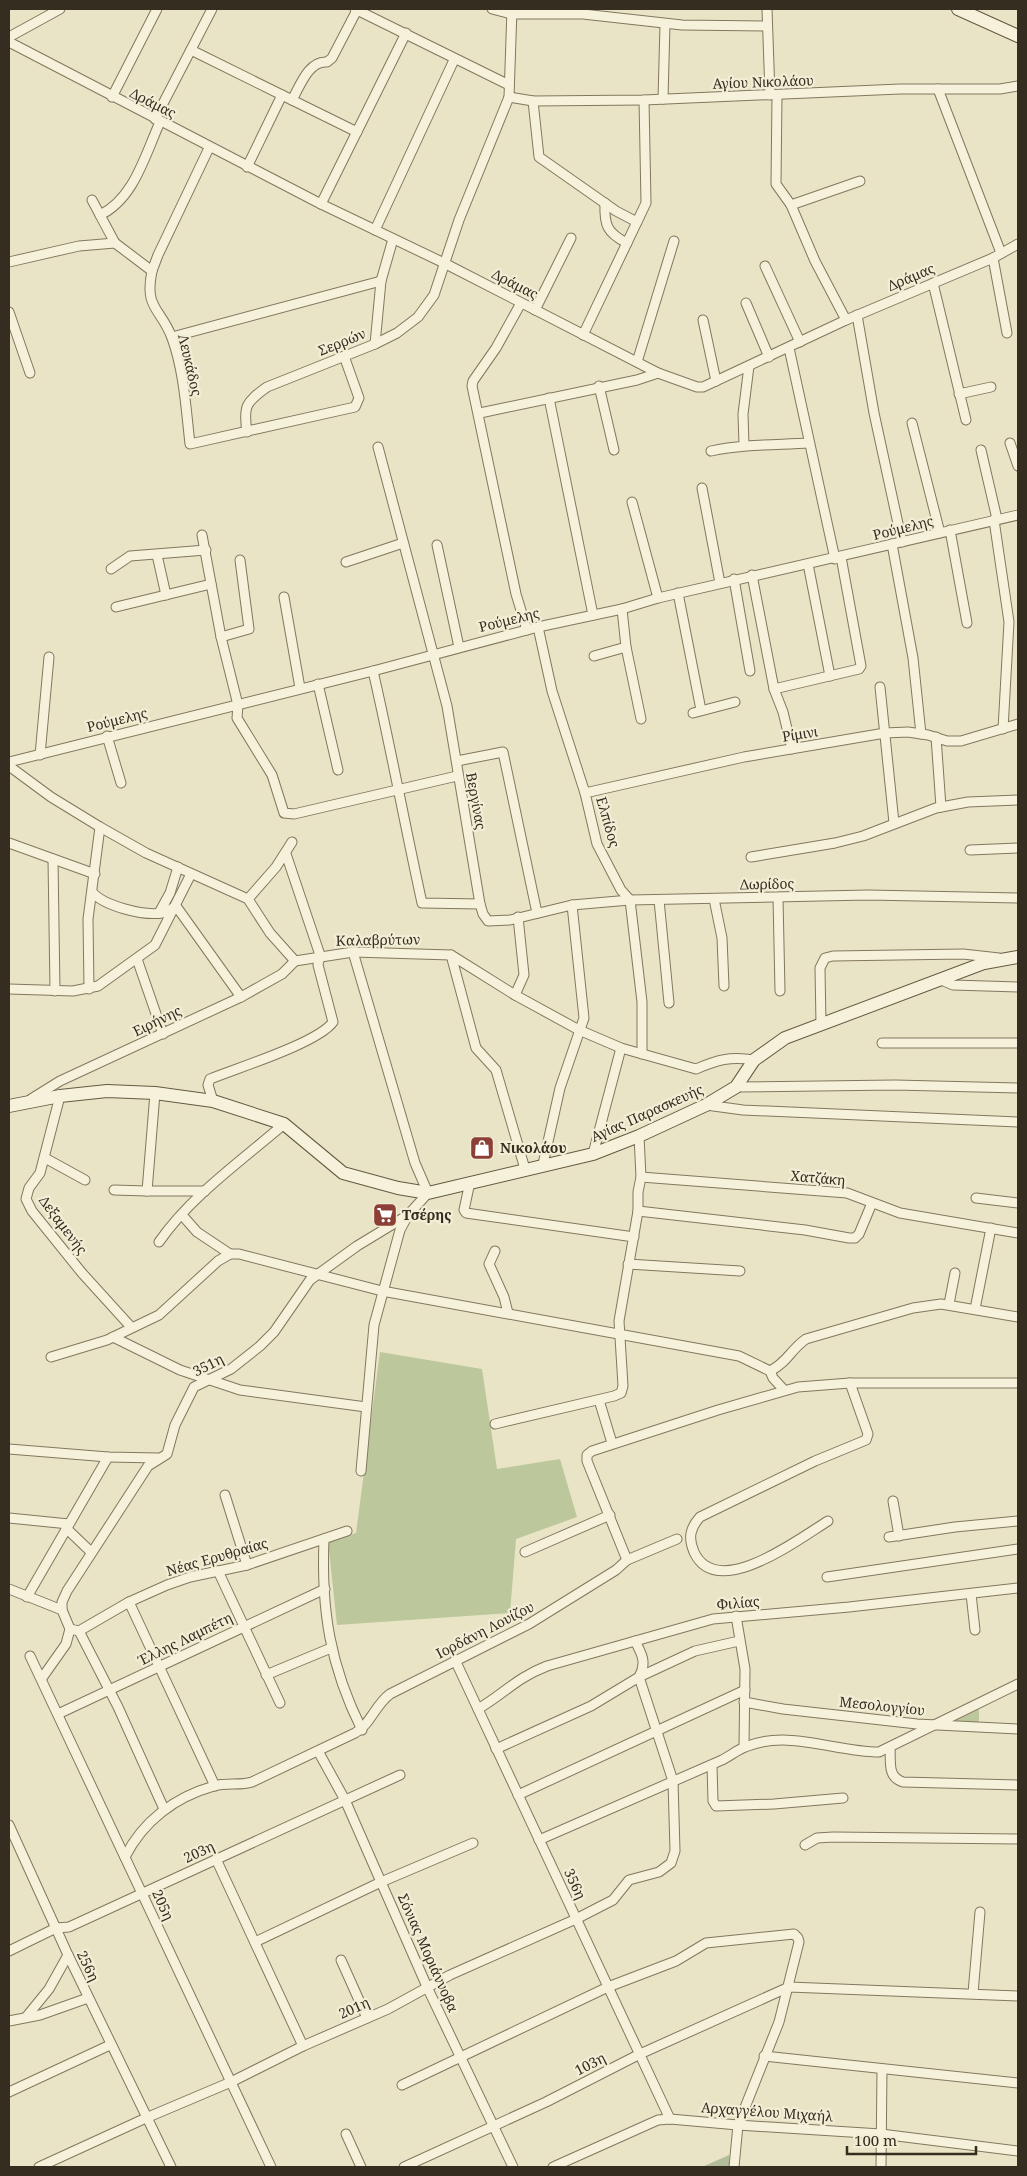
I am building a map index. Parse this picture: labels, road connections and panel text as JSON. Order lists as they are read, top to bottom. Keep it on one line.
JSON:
{"streets":{"street":["Αγίου Νικολάου","Δράμας","Σερρών","Λευκάδος","Ρούμελης","Ρίμινι","Βεργίνας","Ελπίδος","Δωρίδος","Καλαβρύτων","Ειρήνης","Αγίας Παρασκευής","Χατζάκη","Δεξαμενής","351η","Νέας Ερυθραίας","Φιλίας","Ιορδάνη Λουίζου","Έλλης Λαμπέτη","Μεσολογγίου","203η","356η","205η","Σόνιας Μοριάννοβα","256η","201η","103η","Αρχαγγέλου Μιχαήλ"]},"crossings":[["Αγίου Νικολάου","Σερρών"],["Δράμας","Σερρών"],["Δράμας","Λευκάδος"],["Σερρών","Λευκάδος"],["Ρούμελης","Βεργίνας"],["Ρούμελης","Ελπίδος"],["Ρίμινι","Ελπίδος"],["Βεργίνας","Δωρίδος"],["Ελπίδος","Δωρίδος"],["Καλαβρύτων","Ειρήνης"],["Ειρήνης","Αγίας Παρασκευής"],["Αγίας Παρασκευής","Δεξαμενής"],["Αγίας Παρασκευής","351η"],["Φιλίας","356η"],["Ιορδάνη Λουίζου","356η"],["Έλλης Λαμπέτη","205η"],["203η","205η"],["203η","Σόνιας Μοριάννοβα"],["203η","256η"],["356η","201η"],["356η","103η"],["356η","Αρχαγγέλου Μιχαήλ"],["205η","201η"],["Σόνιας Μοριάννοβα","201η"],["Σόνιας Μοριάννοβα","103η"],["256η","201η"]],"places":{"shop":["Νικολάου"],"supermarket":["Τσέρης"]},"scale_bar":"100 m"}
